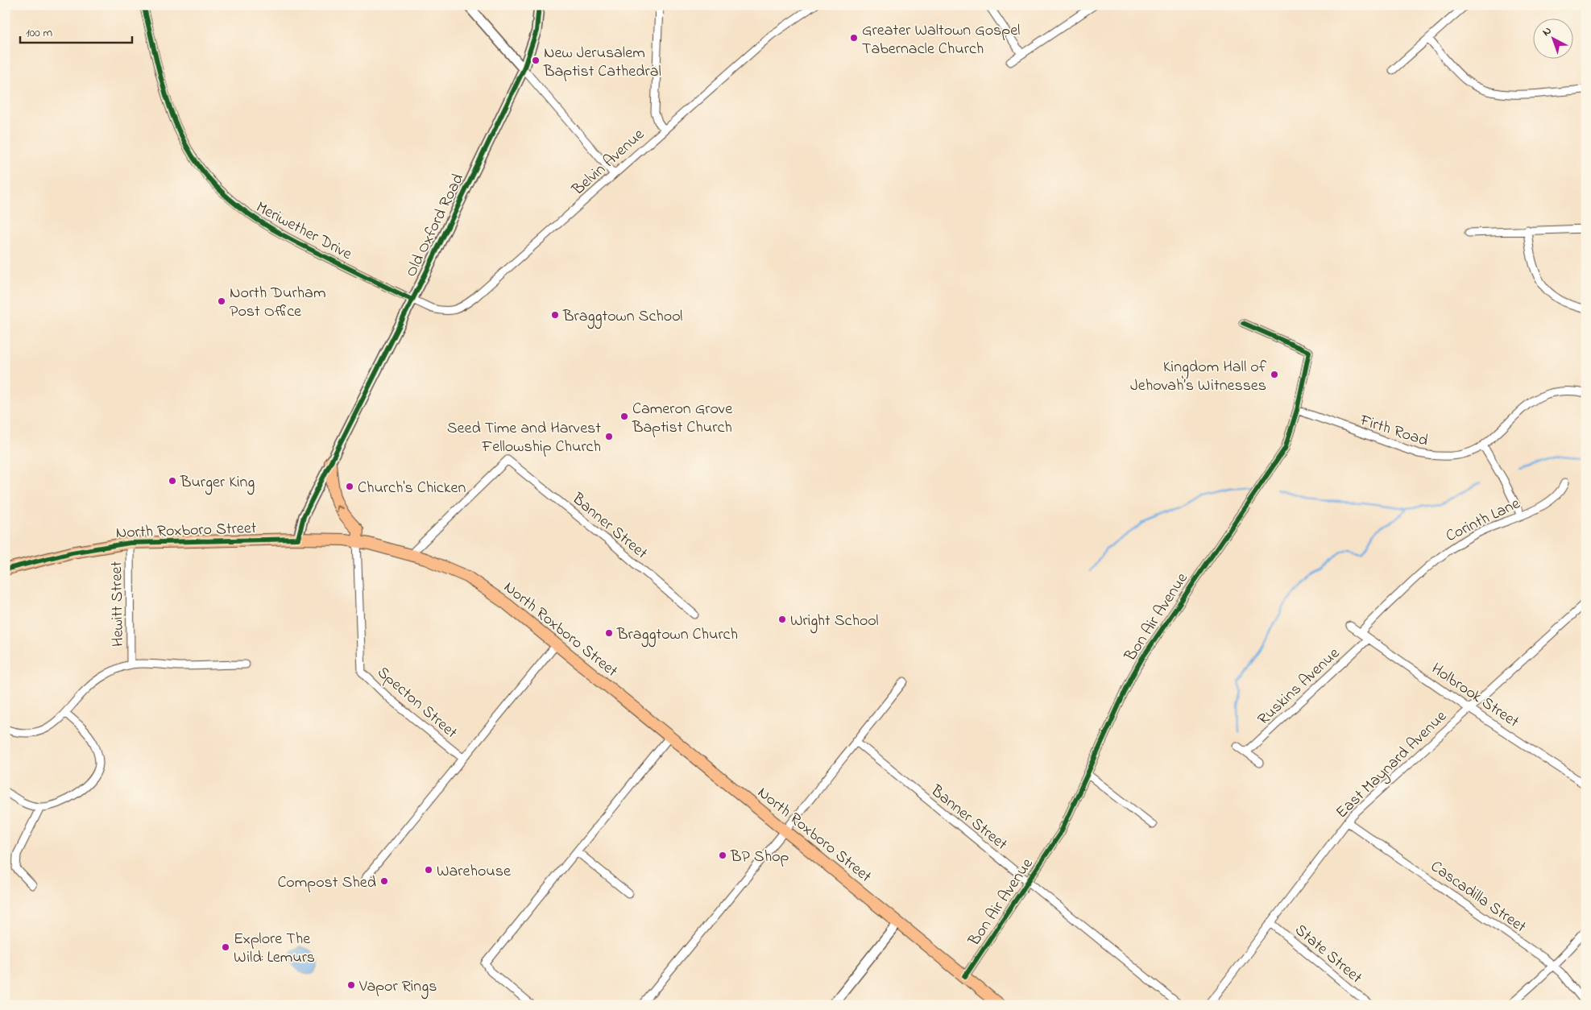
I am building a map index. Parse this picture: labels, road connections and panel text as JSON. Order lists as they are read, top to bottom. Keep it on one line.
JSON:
{"streets":{"main road":["North Roxboro Street"],"street":["Belvin Avenue","Old Oxford Road","Meriwether Drive","Firth Road","Corinth Lane","Banner Street","Hewitt Street","Bon Air Avenue","Ruskins Avenue","Holbrook Street","Specton Street","East Maynard Avenue","Cascadilla Street","State Street"]},"crossings":[["Belvin Avenue","Old Oxford Road"],["Belvin Avenue","Meriwether Drive"],["Old Oxford Road","Meriwether Drive"],["Old Oxford Road","North Roxboro Street"],["Firth Road","Bon Air Avenue"],["Corinth Lane","Holbrook Street"],["Banner Street","North Roxboro Street"],["Banner Street","Bon Air Avenue"],["North Roxboro Street","Hewitt Street"],["North Roxboro Street","Bon Air Avenue"],["North Roxboro Street","Specton Street"],["Ruskins Avenue","Holbrook Street"],["Holbrook Street","East Maynard Avenue"],["East Maynard Avenue","Cascadilla Street"],["East Maynard Avenue","State Street"]],"places":["Greater Waltown Gospel Tabernacle Church","New Jerusalem Baptist Cathedral","North Durham Post Office","Braggtown School","Kingdom Hall of Jehovah’s Witnesses","Cameron Grove Baptist Church","Seed Time and Harvest Fellowship Church","Burger King","Church's Chicken","Wright School","Braggtown Church","BP Shop","Warehouse","Compost Shed","Explore The Wild: Lemurs","Vapor Rings"],"scale_bar":"100 m","north":"top left"}
